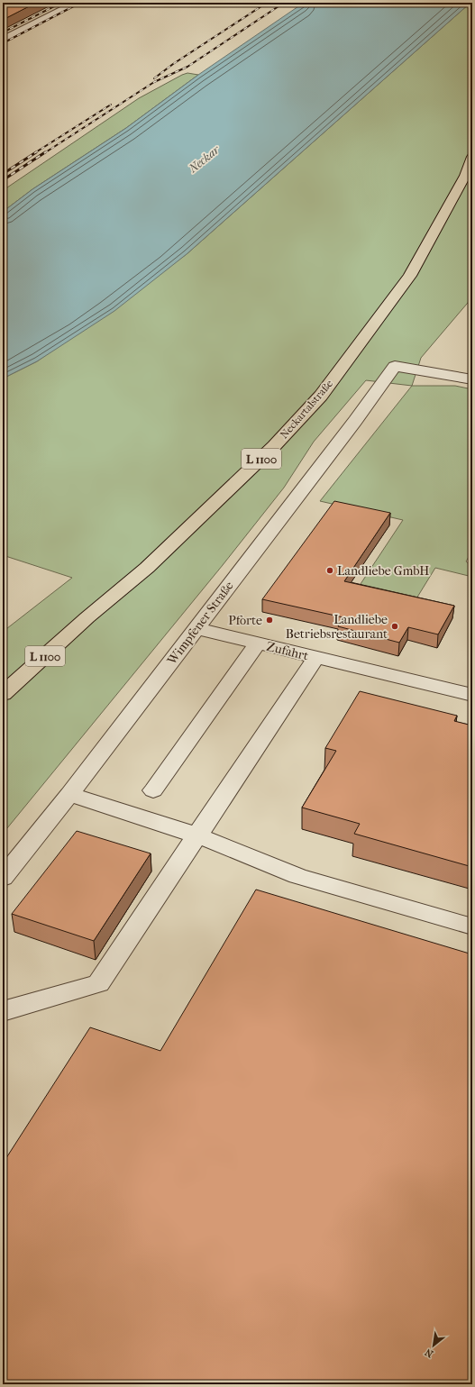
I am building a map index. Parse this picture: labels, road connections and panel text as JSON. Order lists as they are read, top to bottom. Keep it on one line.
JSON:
{"streets":{"main road":["Neckartalstraße","L 1100"],"street":["Wimpfener Straße","Zufahrt"]},"crossings":[["Wimpfener Straße","Zufahrt"]],"water":["Neckar"],"places":["Landliebe GmbH","Pforte","Landliebe Betriebsrestaurant"],"north":"bottom left"}
